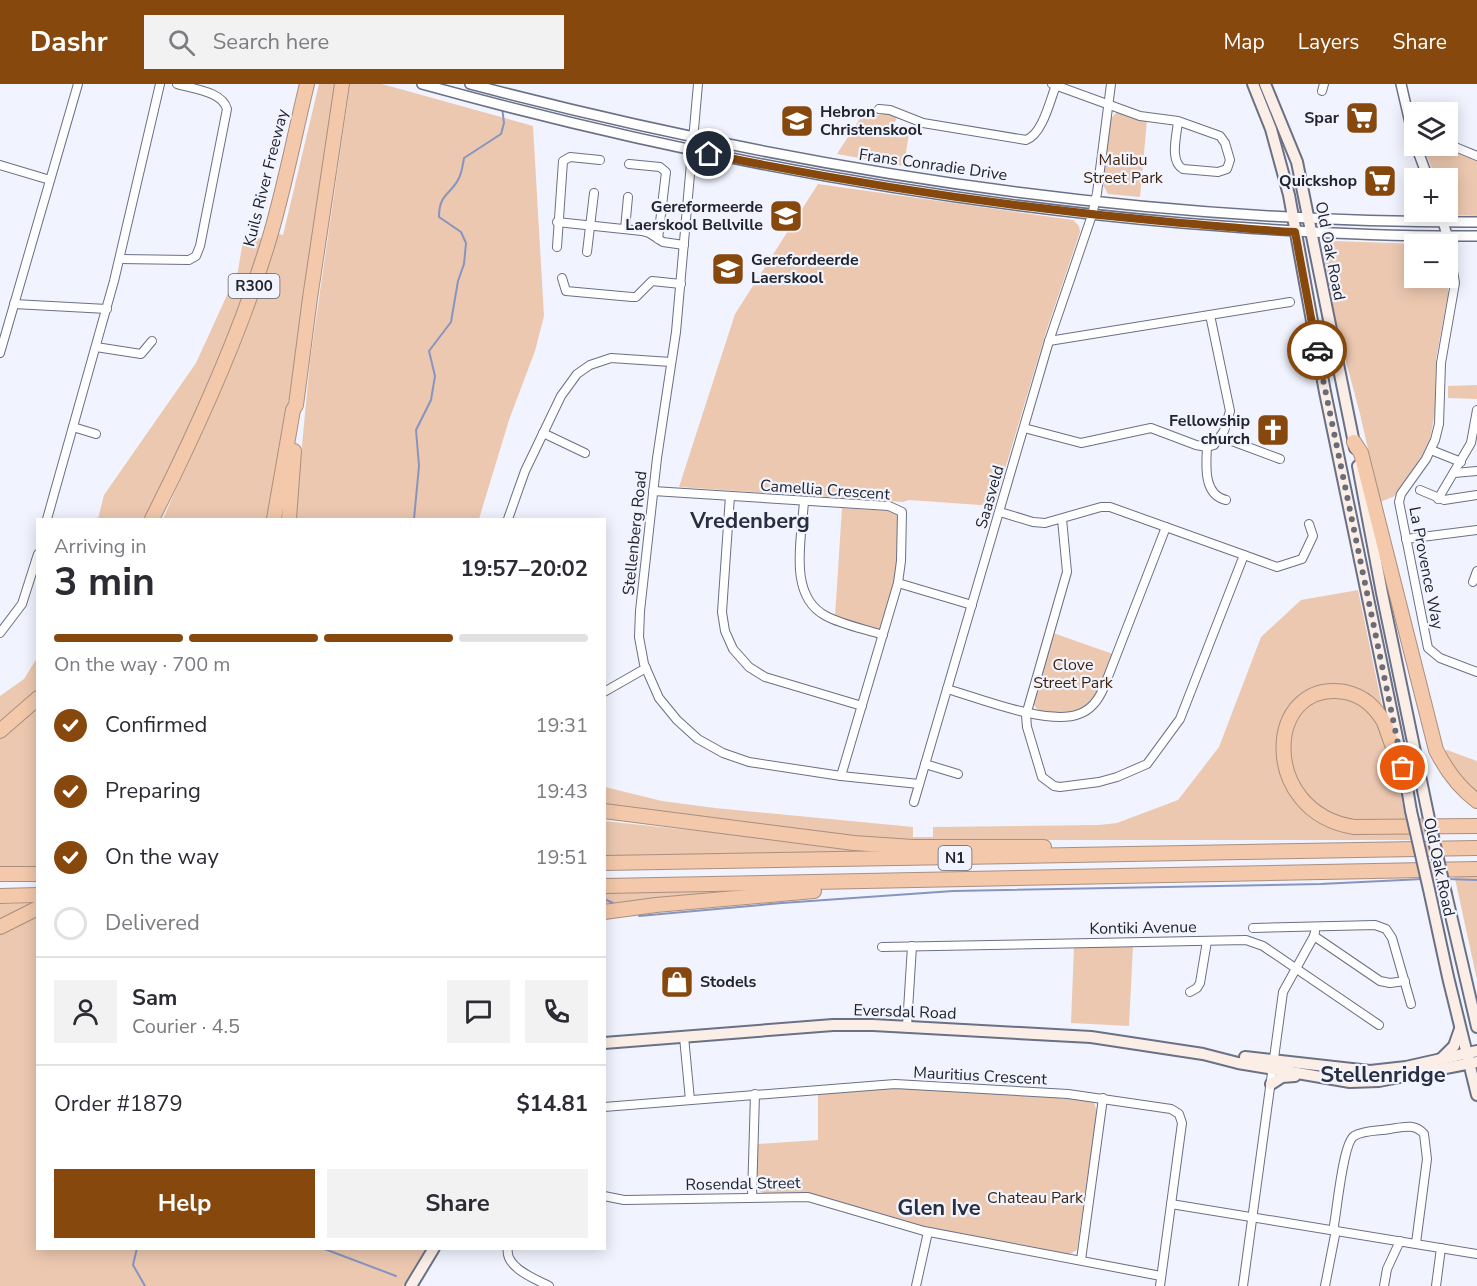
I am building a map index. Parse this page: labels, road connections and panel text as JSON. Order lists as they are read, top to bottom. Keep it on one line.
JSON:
{"streets":{"highway":["Kuils River Freeway","R300","N1"],"main road":["Old Oak Road","Eversdal Road"],"street":["Frans Conradie Drive","Camellia Crescent","Saasveld","Stellenberg Road","La Provence Way","Kontiki Avenue","Mauritius Crescent","Rosendal Street"]},"crossings":[["Frans Conradie Drive","Old Oak Road"],["Frans Conradie Drive","Saasveld"],["Frans Conradie Drive","Stellenberg Road"],["Old Oak Road","Eversdal Road"],["Camellia Crescent","Stellenberg Road"],["Saasveld","Stellenberg Road"],["Mauritius Crescent","Rosendal Street"]],"districts":["Vredenberg","Stellenridge","Glen Ive"],"parks":["Malibu Street Park","Clove Street Park","Chateau Park"],"places":{"supermarket":["Spar","Quickshop"],"school or university":["Hebron Christenskool","Gereformeerde Laerskool Bellville","Gerefordeerde Laerskool"],"church":["Fellowship church"],"shop":["Stodels"]},"page":{"header":"Dashr","search":"Search here","nav":["Map","Layers","Share"],"map_buttons":["+","−"],"heading":["3 min","Arriving in","19:57–20:02"],"panel":["Sam","Courier · 4.5","Order #1879","$14.81"],"bar":"On the way · 700 m","list":[["Confirmed","19:31"],["Preparing","19:43"],["On the way","19:51"],"Delivered"],"buttons":["Help","Share"]}}
